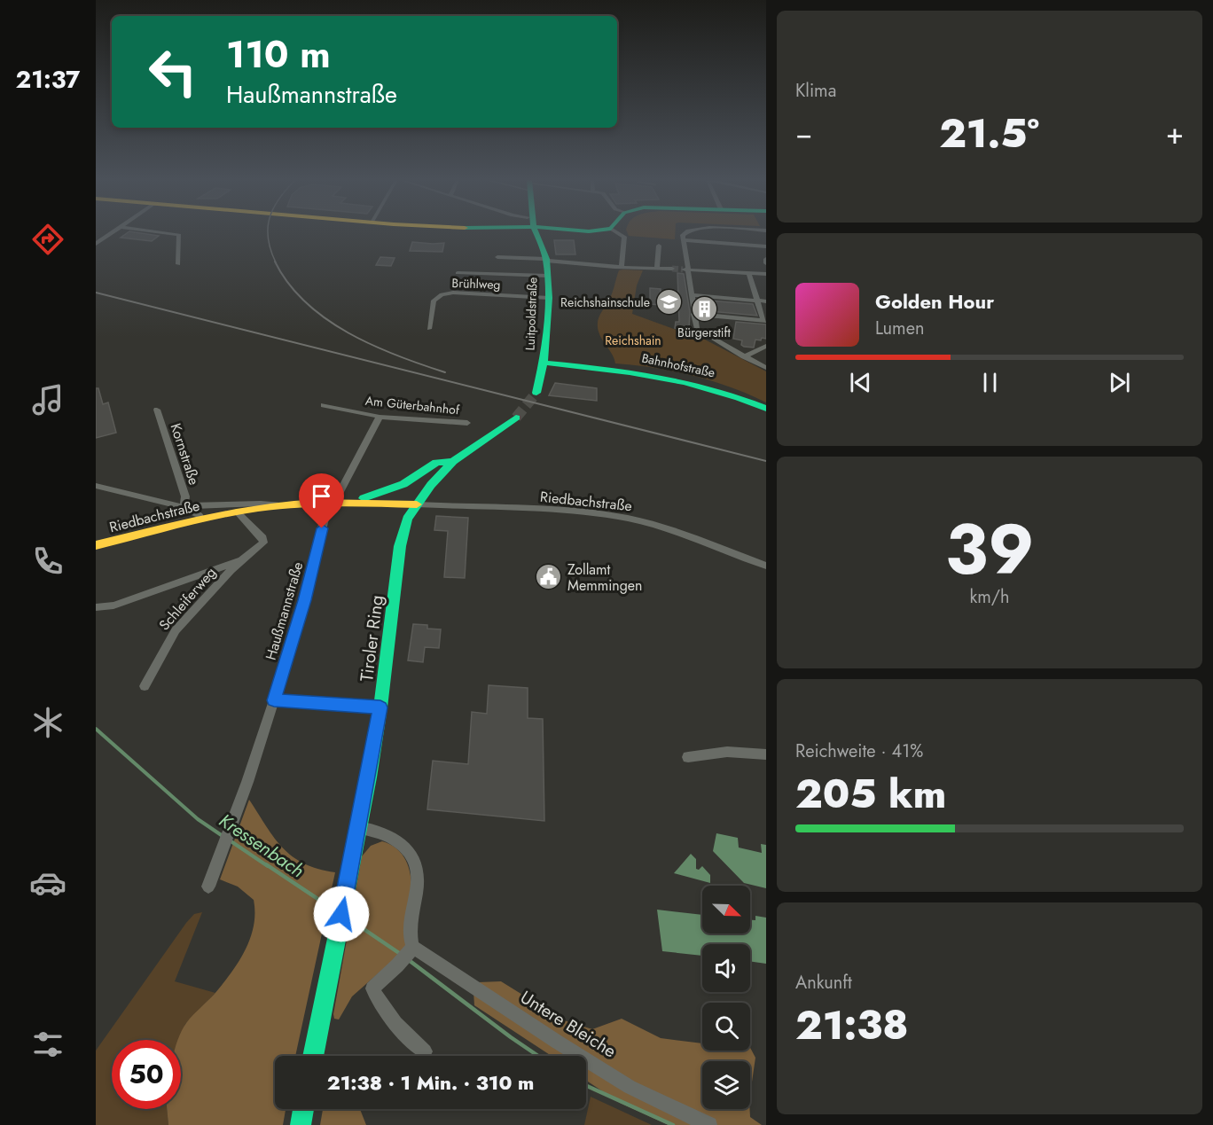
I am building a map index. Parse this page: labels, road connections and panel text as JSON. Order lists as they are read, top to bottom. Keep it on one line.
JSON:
{"streets":{"main road":["Luitpoldstraße","Bahnhofstraße","Riedbachstraße","Tiroler Ring"],"street":["Brühlweg","Am Güterbahnhof","Kornstraße","Schleiferweg","Haußmannstraße","Untere Bleiche"]},"crossings":[["Brühlweg","Luitpoldstraße"],["Luitpoldstraße","Bahnhofstraße"],["Am Güterbahnhof","Haußmannstraße"],["Kornstraße","Riedbachstraße"],["Riedbachstraße","Schleiferweg"],["Riedbachstraße","Haußmannstraße"],["Riedbachstraße","Tiroler Ring"]],"water":["Kressenbach"],"parks":["Reichshain"],"places":{"school or university":["Reichshainschule"],"building":["Bürgerstift"],"public building":["Zollamt Memmingen"]},"north":"bottom right","page":{"tabs":"21:37","tile":["Klima",["39","km/h"],["Reichweite · 41%","205 km"],["Ankunft","21:38"]],"turn":["110 m","Haußmannstraße"],"heat":["−","21.5°","+"],"song":["Golden Hour","Lumen"],"limit":"50","trip":"21:38 · 1 Min. · 310 m"}}
